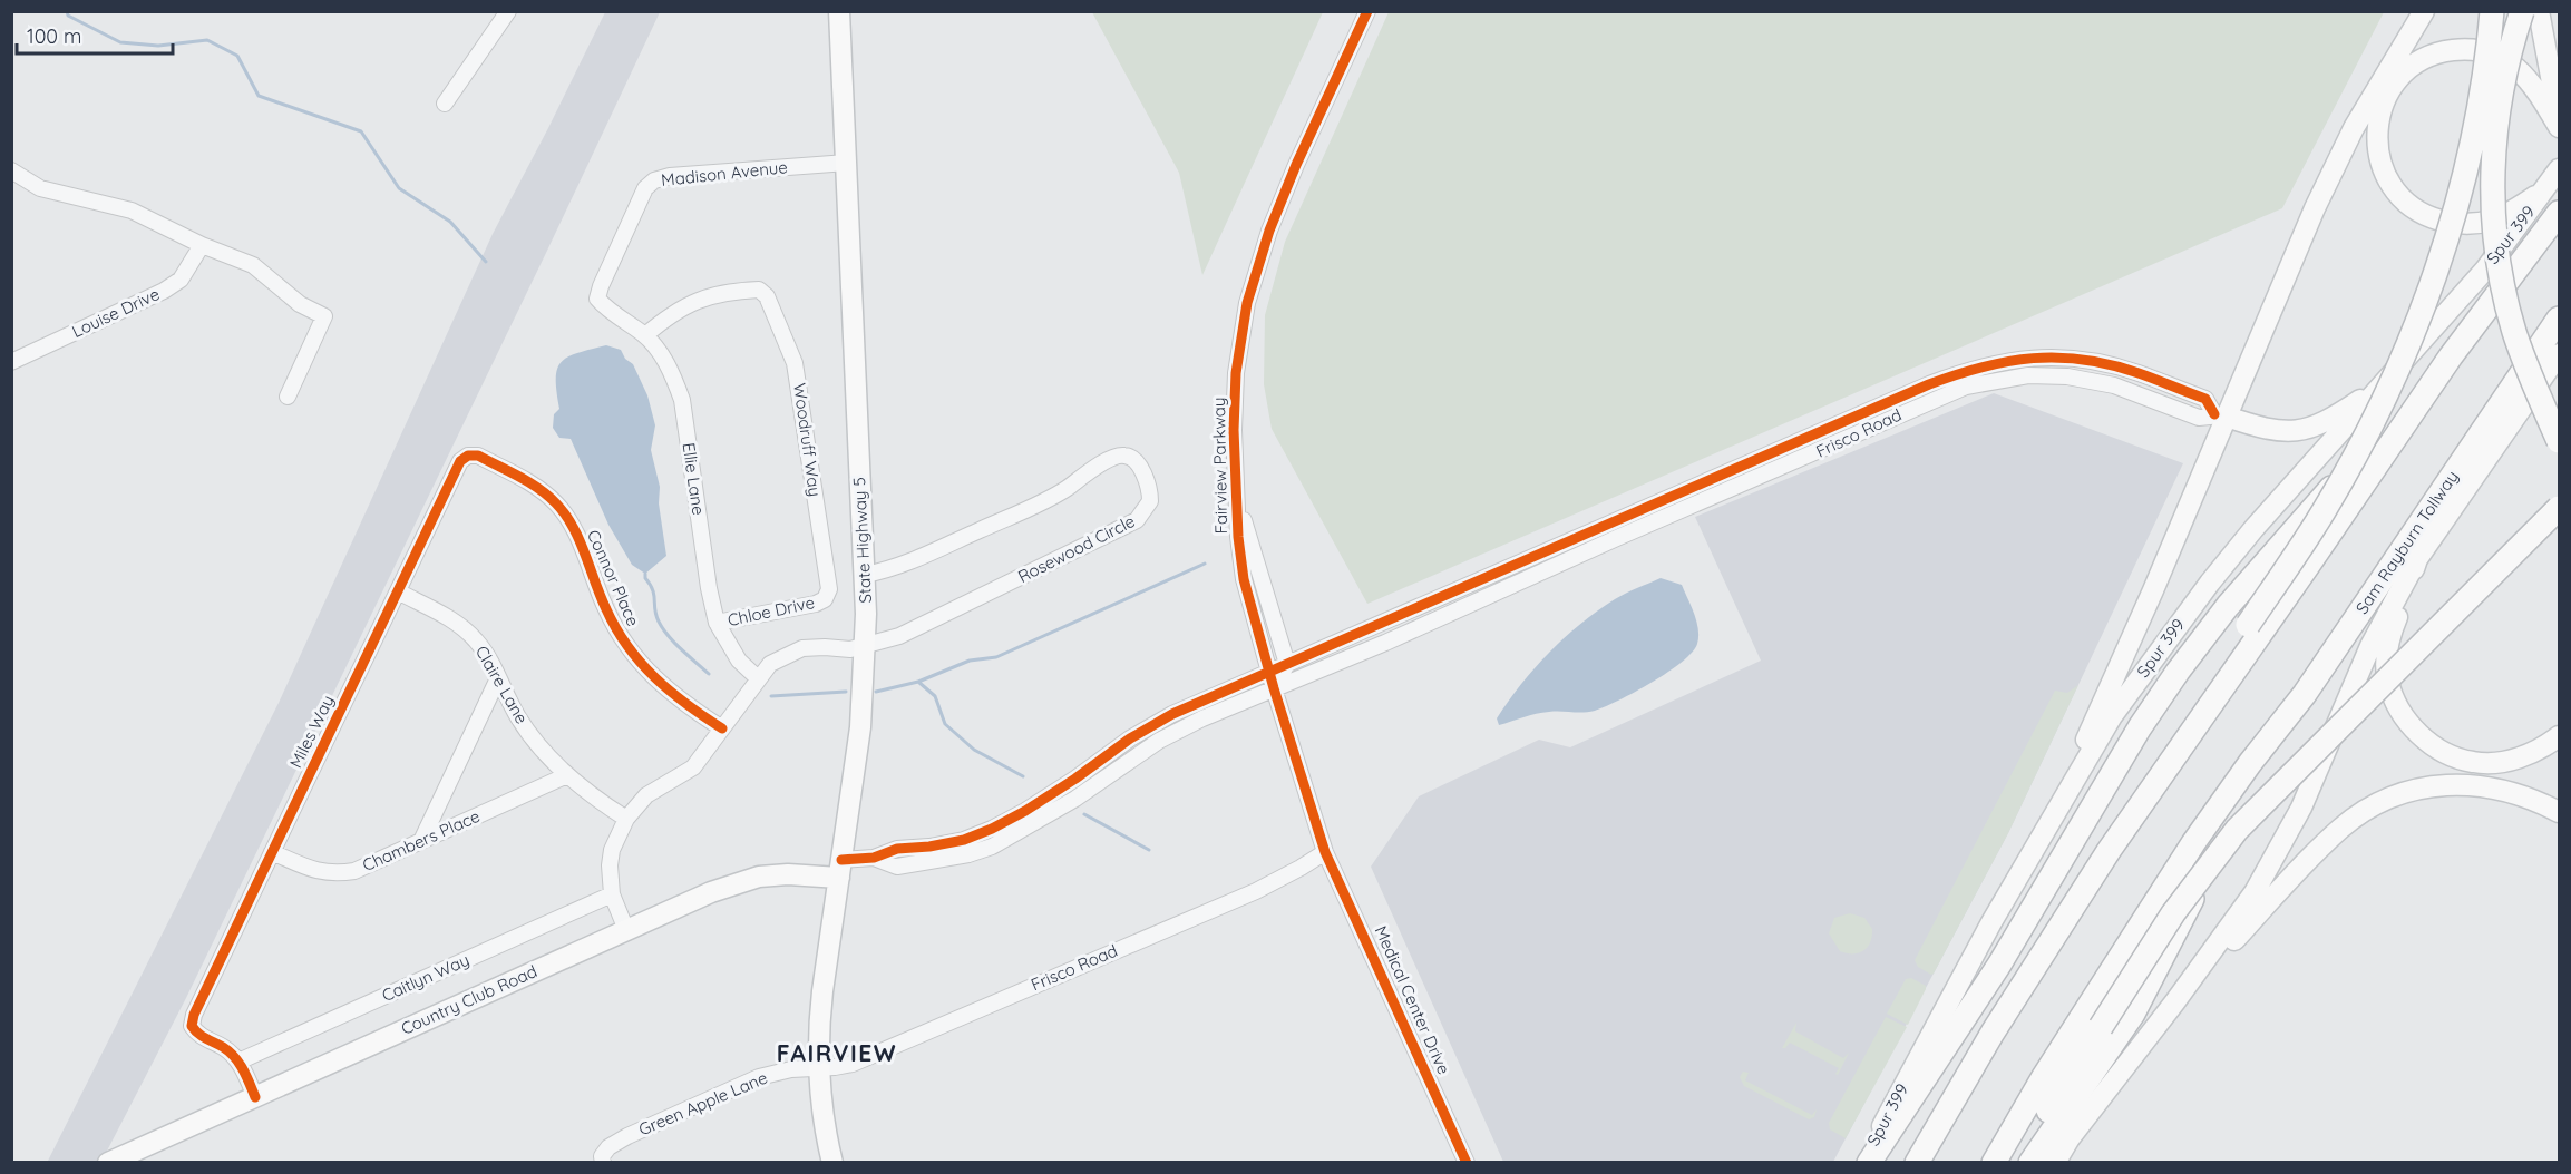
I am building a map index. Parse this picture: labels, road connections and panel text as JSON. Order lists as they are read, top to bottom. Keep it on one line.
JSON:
{"streets":{"highway":["Sam Rayburn Tollway"],"main road":["Spur 399","State Highway 5","Country Club Road"],"street":["Madison Avenue","Louise Drive","Frisco Road","Woodruff Way","Fairview Parkway","Ellie Lane","Rosewood Circle","Connor Place","Chloe Drive","Claire Lane","Miles Way","Chambers Place","Caitlyn Way","Medical Center Drive","Green Apple Lane"]},"crossings":[["Madison Avenue","Ellie Lane"],["Madison Avenue","State Highway 5"],["Frisco Road","Fairview Parkway"],["Frisco Road","State Highway 5"],["Frisco Road","Medical Center Drive"],["Frisco Road","Green Apple Lane"],["Woodruff Way","Ellie Lane"],["Woodruff Way","Chloe Drive"],["Fairview Parkway","Medical Center Drive"],["Ellie Lane","Chloe Drive"],["State Highway 5","Rosewood Circle"],["State Highway 5","Country Club Road"],["State Highway 5","Green Apple Lane"],["Connor Place","Miles Way"],["Claire Lane","Miles Way"],["Claire Lane","Chambers Place"],["Miles Way","Chambers Place"],["Miles Way","Caitlyn Way"]],"districts":["FAIRVIEW"],"scale_bar":"100 m"}
